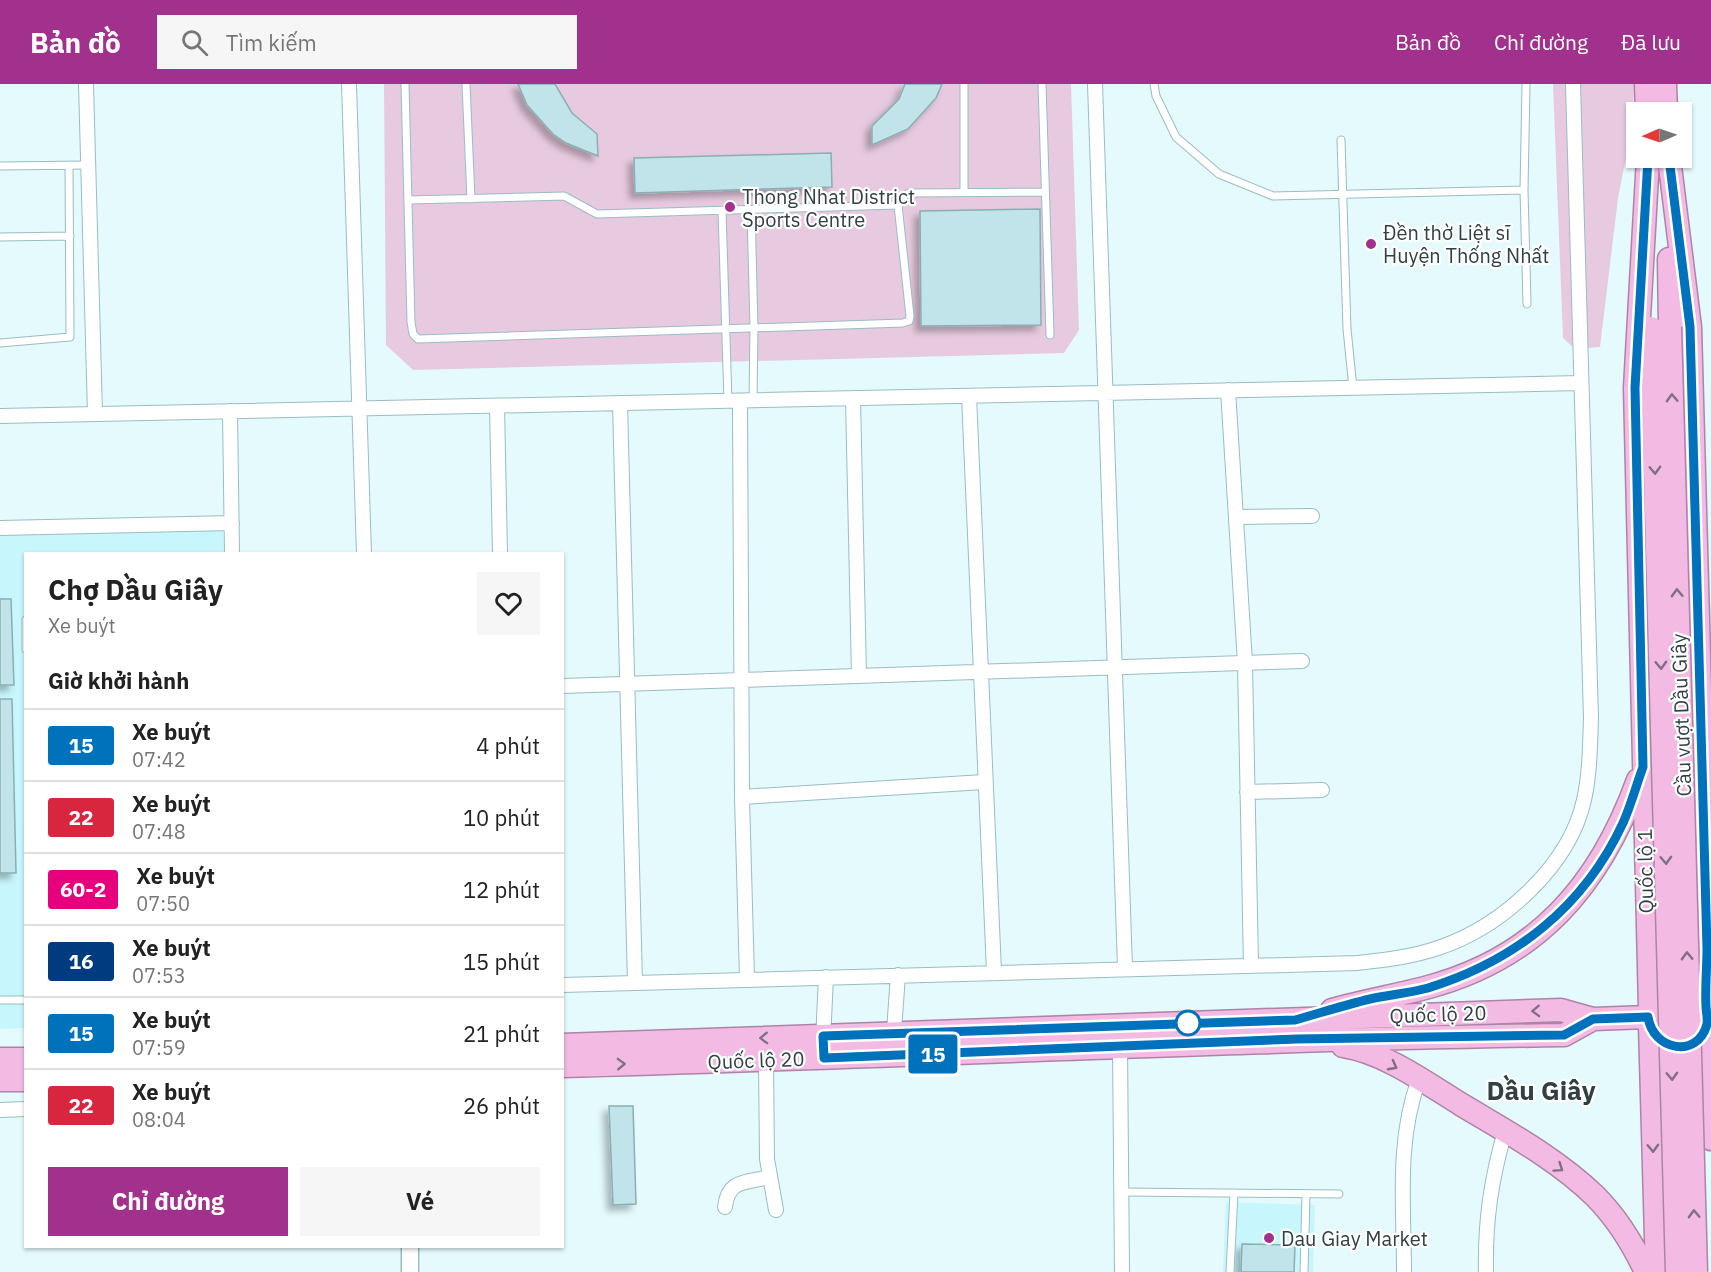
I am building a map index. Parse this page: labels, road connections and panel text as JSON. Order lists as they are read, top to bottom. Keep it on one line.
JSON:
{"streets":{"highway":["Cầu vượt Dầu Giây","Quốc lộ 1","Quốc lộ 20"]},"crossings":[["Cầu vượt Dầu Giây","Quốc lộ 1"],["Quốc lộ 1","Quốc lộ 20"]],"districts":["Dầu Giây"],"places":["Thong Nhat District Sports Centre","Đền thờ Liệt sĩ Huyện Thống Nhất","Dau Giay Market"],"lines":["bus line 15"],"north":"left","page":{"header":"Bản đồ","search":"Tìm kiếm","nav":["Bản đồ","Chỉ đường","Đã lưu"],"on_map":"15","heading":[["Chợ Dầu Giây","Xe buýt"],"Giờ khởi hành"],"list":[{"mark":"15","name":"Xe buýt","note":"07:42","value":"4 phút"},{"mark":"22","name":"Xe buýt","note":"07:48","value":"10 phút"},{"mark":"60-2","name":"Xe buýt","note":"07:50","value":"12 phút"},{"mark":"16","name":"Xe buýt","note":"07:53","value":"15 phút"},{"mark":"15","name":"Xe buýt","note":"07:59","value":"21 phút"},{"mark":"22","name":"Xe buýt","note":"08:04","value":"26 phút"}],"buttons":["Chỉ đường","Vé"]}}
